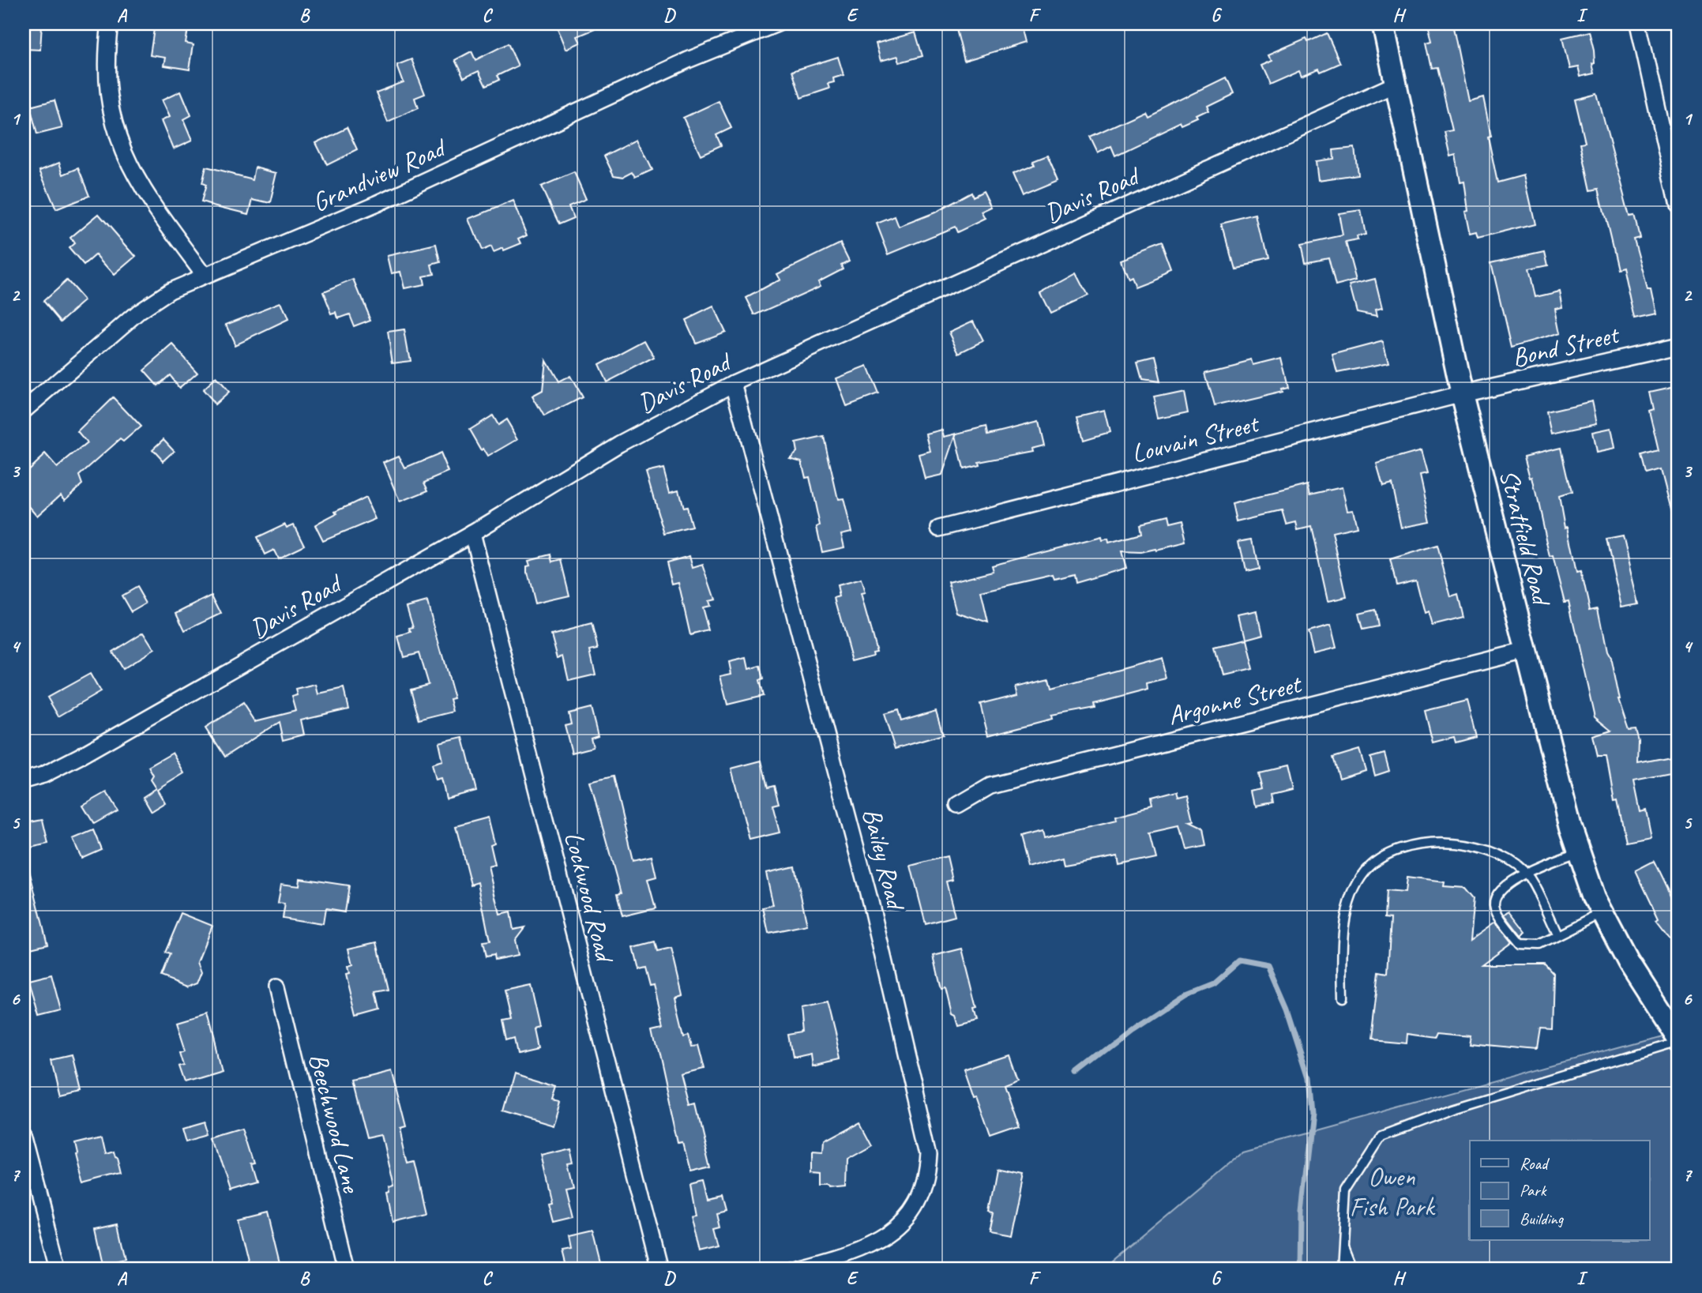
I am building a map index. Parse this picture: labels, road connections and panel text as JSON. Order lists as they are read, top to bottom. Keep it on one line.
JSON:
{"streets":{"main road":["Stratfield Road"],"street":["Grandview Road","Davis Road","Bond Street","Louvain Street","Argonne Street","Bailey Road","Lockwood Road","Beechwood Lane"]},"crossings":[["Davis Road","Stratfield Road"],["Davis Road","Bailey Road"],["Davis Road","Lockwood Road"],["Bond Street","Louvain Street"],["Bond Street","Stratfield Road"],["Louvain Street","Stratfield Road"],["Stratfield Road","Argonne Street"]],"parks":["Owen Fish Park"],"legend":["Road","Park","Building"],"grid":{"columns":["A","B","C","D","E","F","G","H","I"],"rows":["1","2","3","4","5","6","7"]}}
